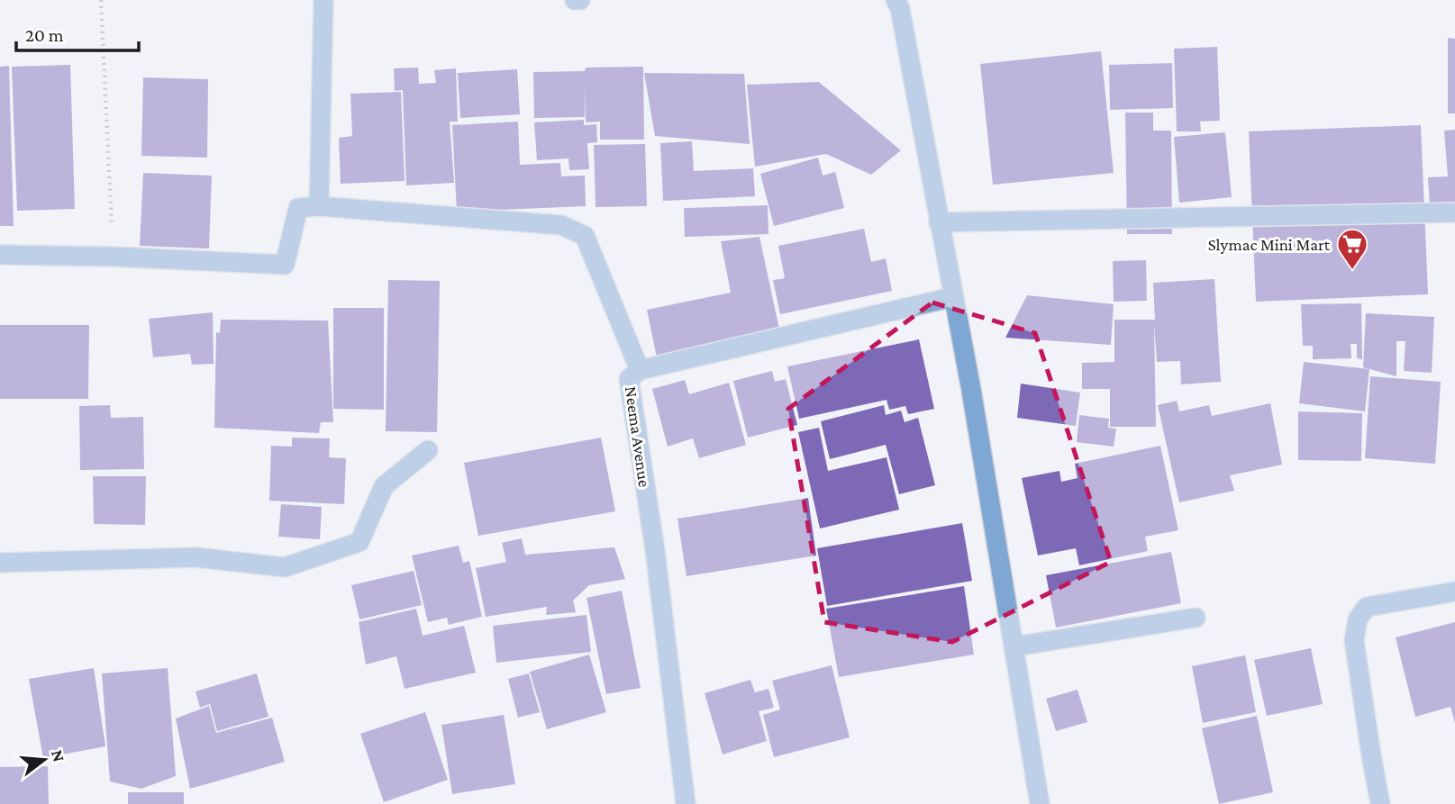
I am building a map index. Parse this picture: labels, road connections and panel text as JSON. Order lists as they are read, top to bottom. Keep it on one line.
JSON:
{"streets":{"street":["Neema Avenue"]},"places":{"supermarket":["Slymac Mini Mart"]},"scale_bar":"20 m","north":"right"}
